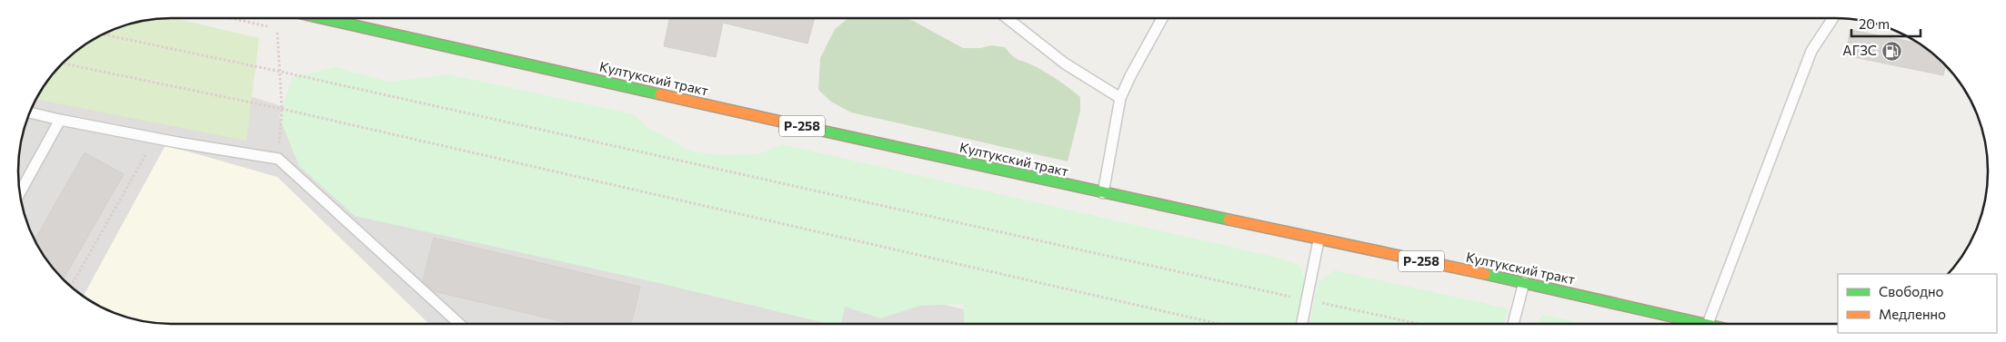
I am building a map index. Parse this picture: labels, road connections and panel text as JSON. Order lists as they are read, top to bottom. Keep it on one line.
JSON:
{"streets":{"main road":["Култукский тракт","Р-258"]},"places":{"fuel station":["АГЗС"]},"legend":["Свободно","Медленно"],"scale_bar":"20 m"}
